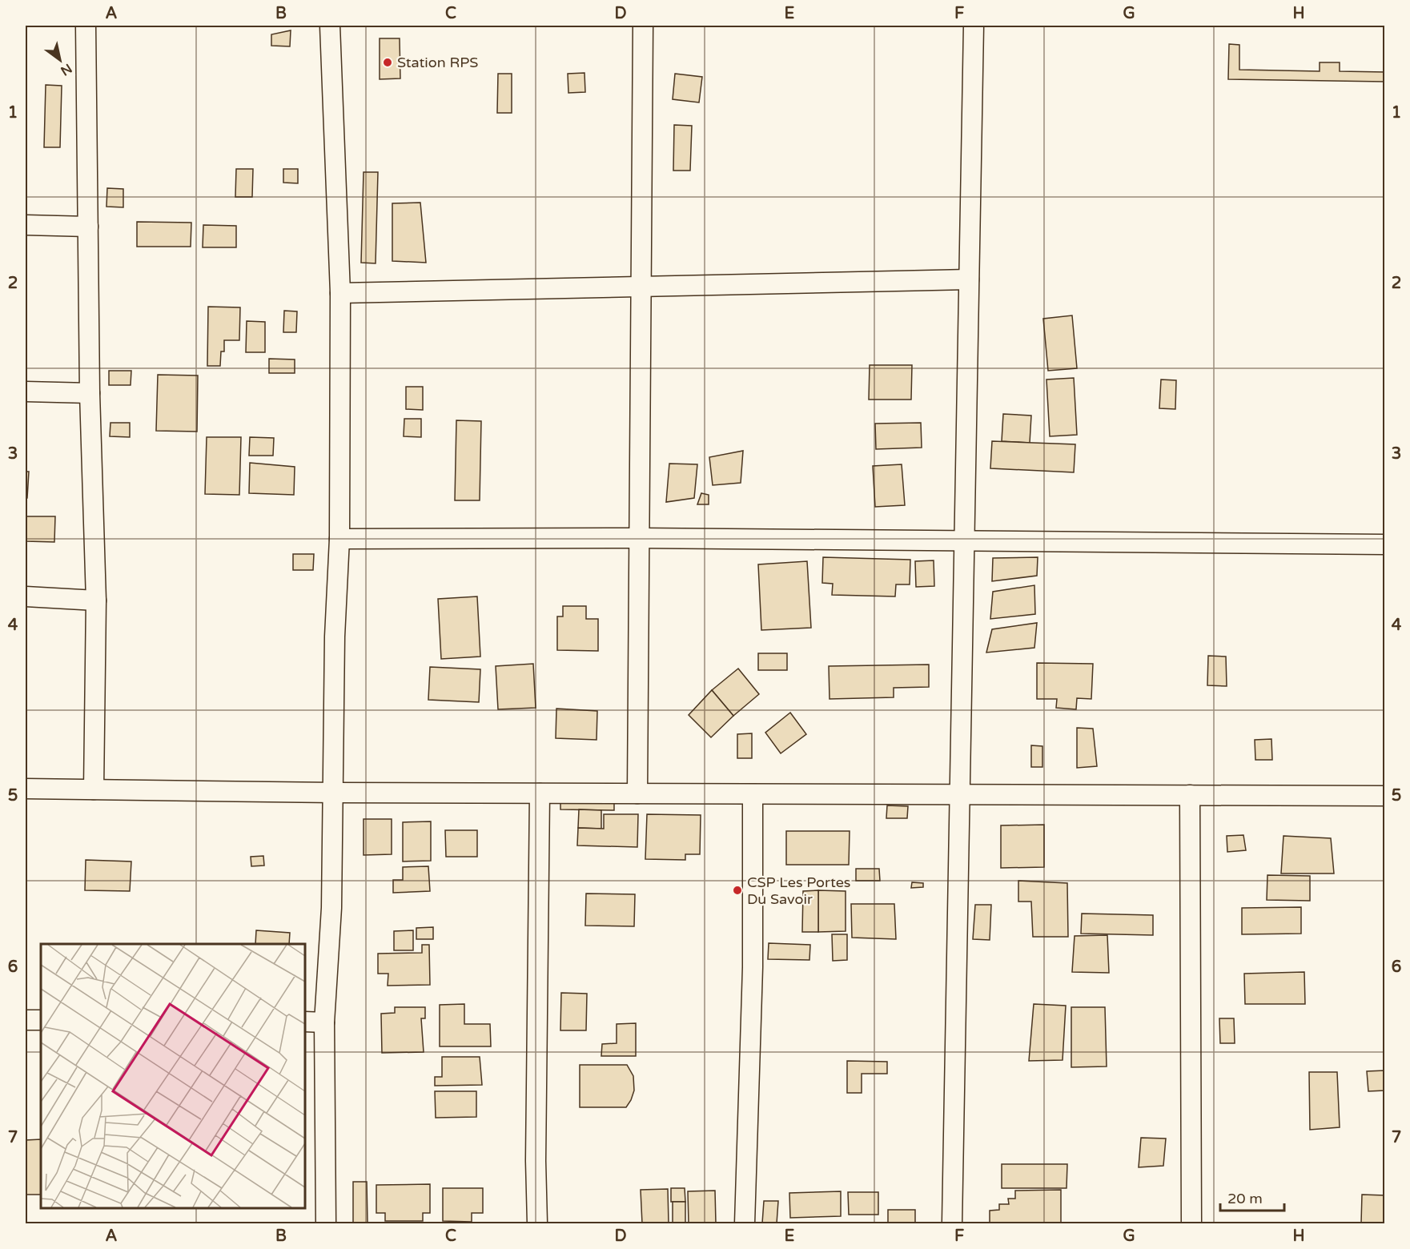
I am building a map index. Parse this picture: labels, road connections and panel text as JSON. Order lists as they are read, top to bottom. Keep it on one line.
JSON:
{"places":["Station RPS","CSP Les Portes Du Savoir"],"scale_bar":"20 m","north":"bottom right","grid":{"columns":["A","B","C","D","E","F","G","H"],"rows":["1","2","3","4","5","6","7"]}}
